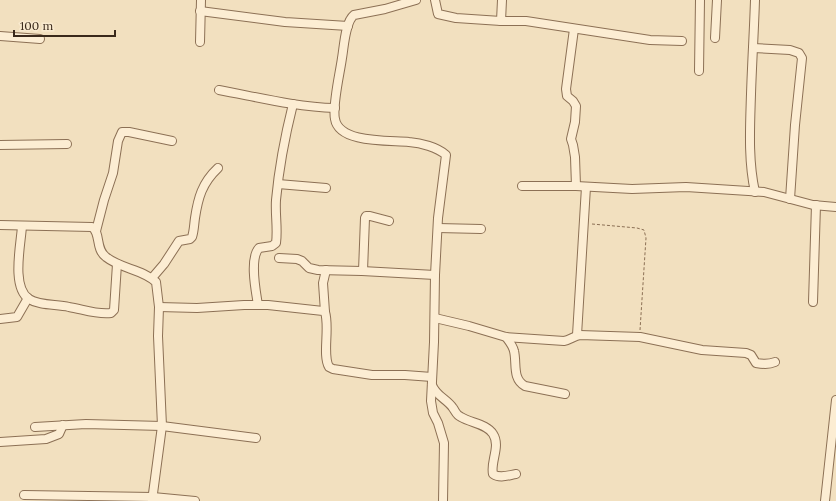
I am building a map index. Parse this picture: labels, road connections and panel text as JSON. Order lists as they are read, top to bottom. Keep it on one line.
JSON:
{"scale_bar":"100 m"}
